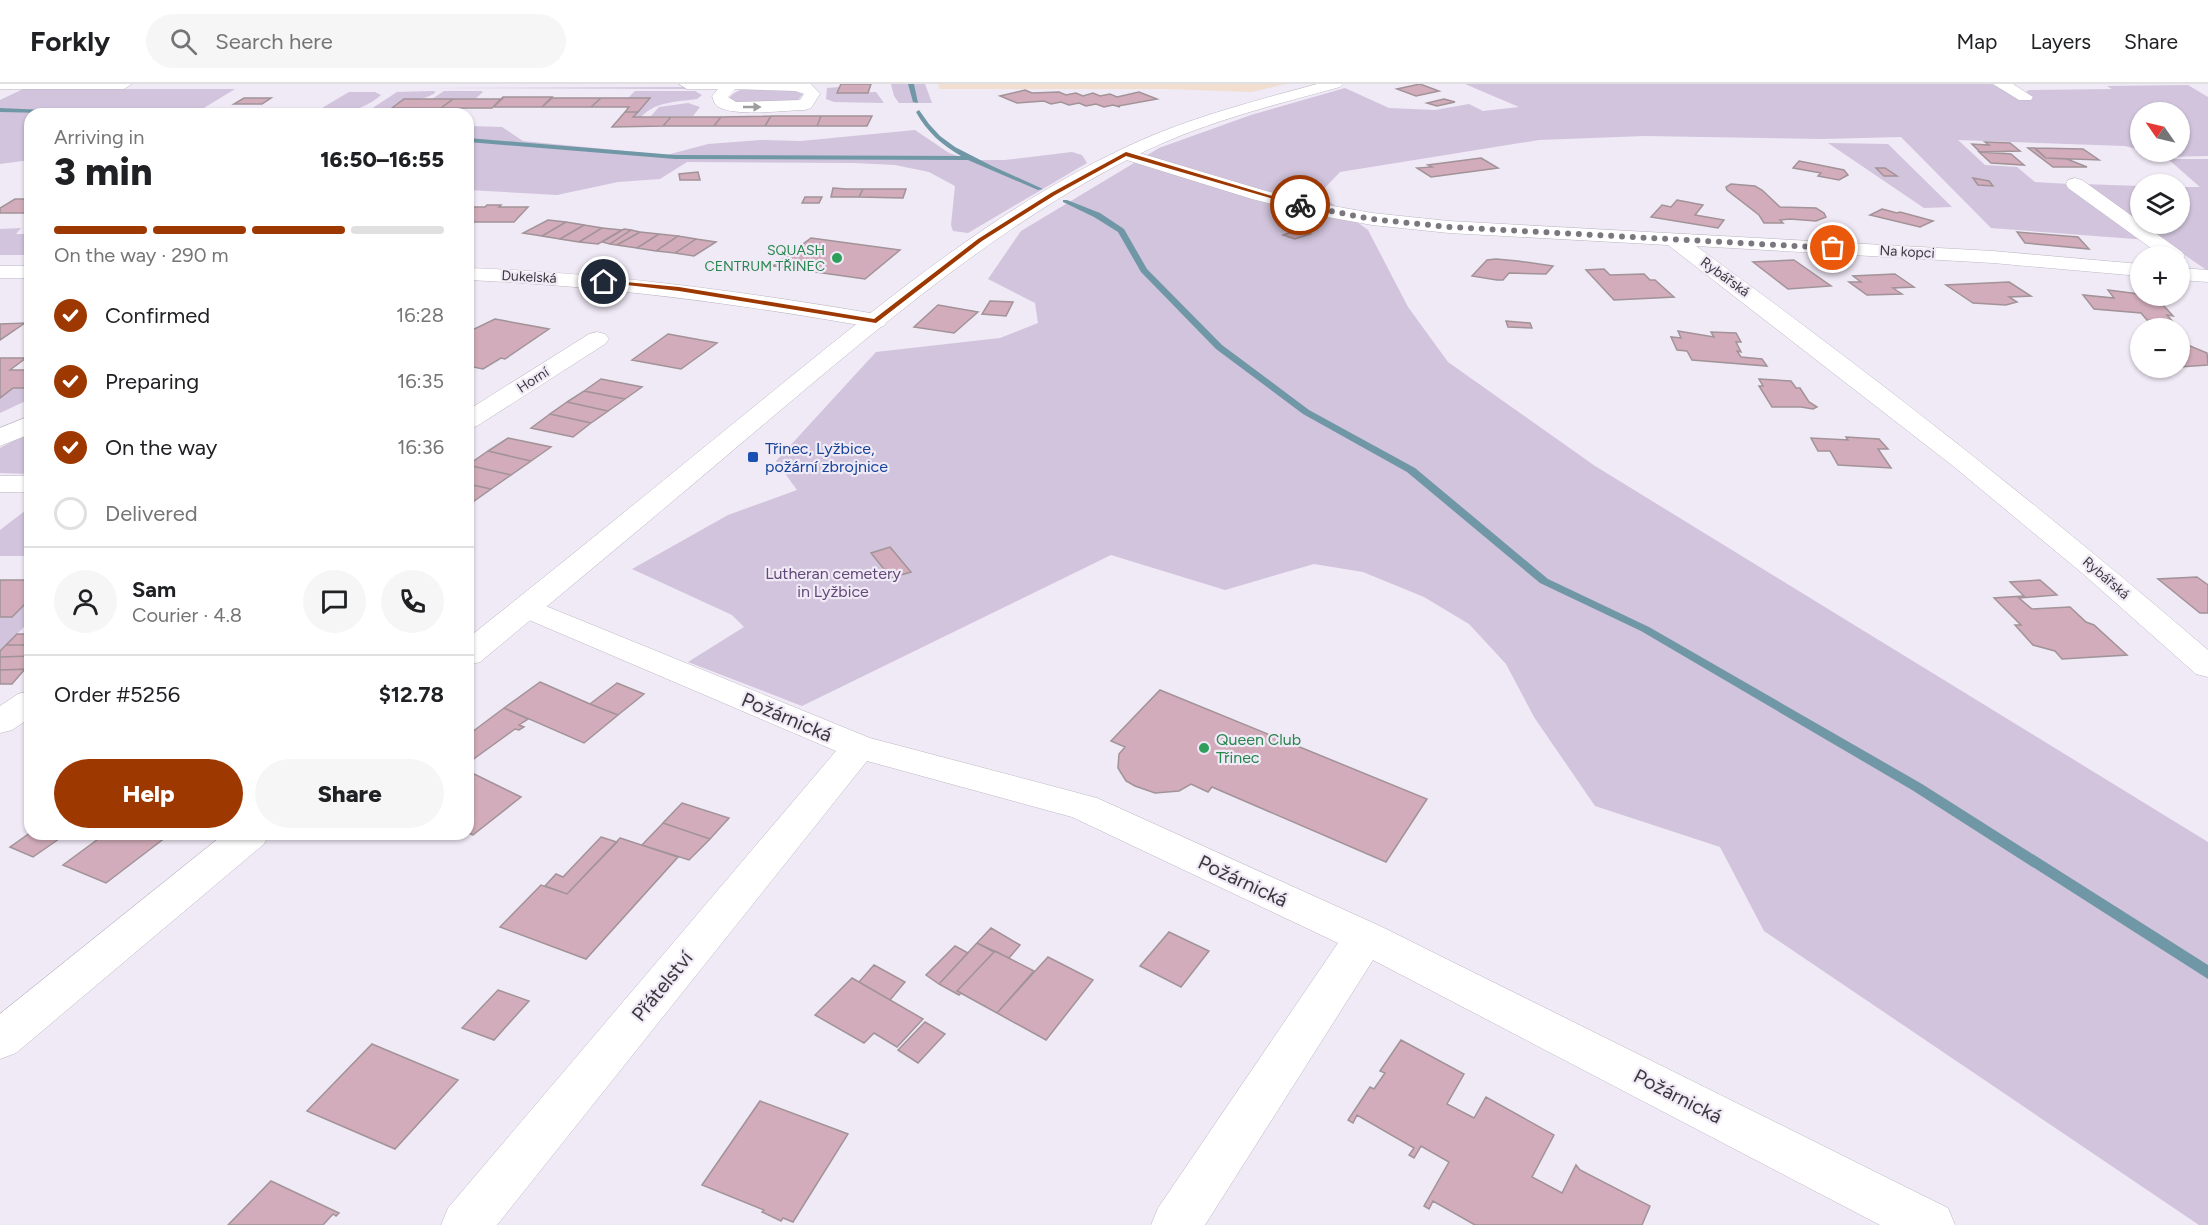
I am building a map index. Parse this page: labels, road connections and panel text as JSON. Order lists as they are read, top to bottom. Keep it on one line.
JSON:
{"streets":{"street":["Na kopci","Dukelská","Rybářská","Horní","Požárnická","Přátelství"]},"crossings":[["Na kopci","Rybářská"],["Požárnická","Přátelství"]],"parks":["Lutheran cemetery in Lyžbice"],"places":{"other":["SQUASH CENTRUM TŘINEC","Queen Club Třinec"],"transit":["Třinec, Lyžbice, požární zbrojnice"]},"north":"top left","page":{"header":"Forkly","search":"Search here","nav":["Map","Layers","Share"],"map_buttons":["+","−"],"heading":["3 min","Arriving in","16:50–16:55"],"panel":["Sam","Courier · 4.8","Order #5256","$12.78"],"bar":"On the way · 290 m","list":[["Confirmed","16:28"],["Preparing","16:35"],["On the way","16:36"],"Delivered"],"buttons":["Help","Share"]}}
